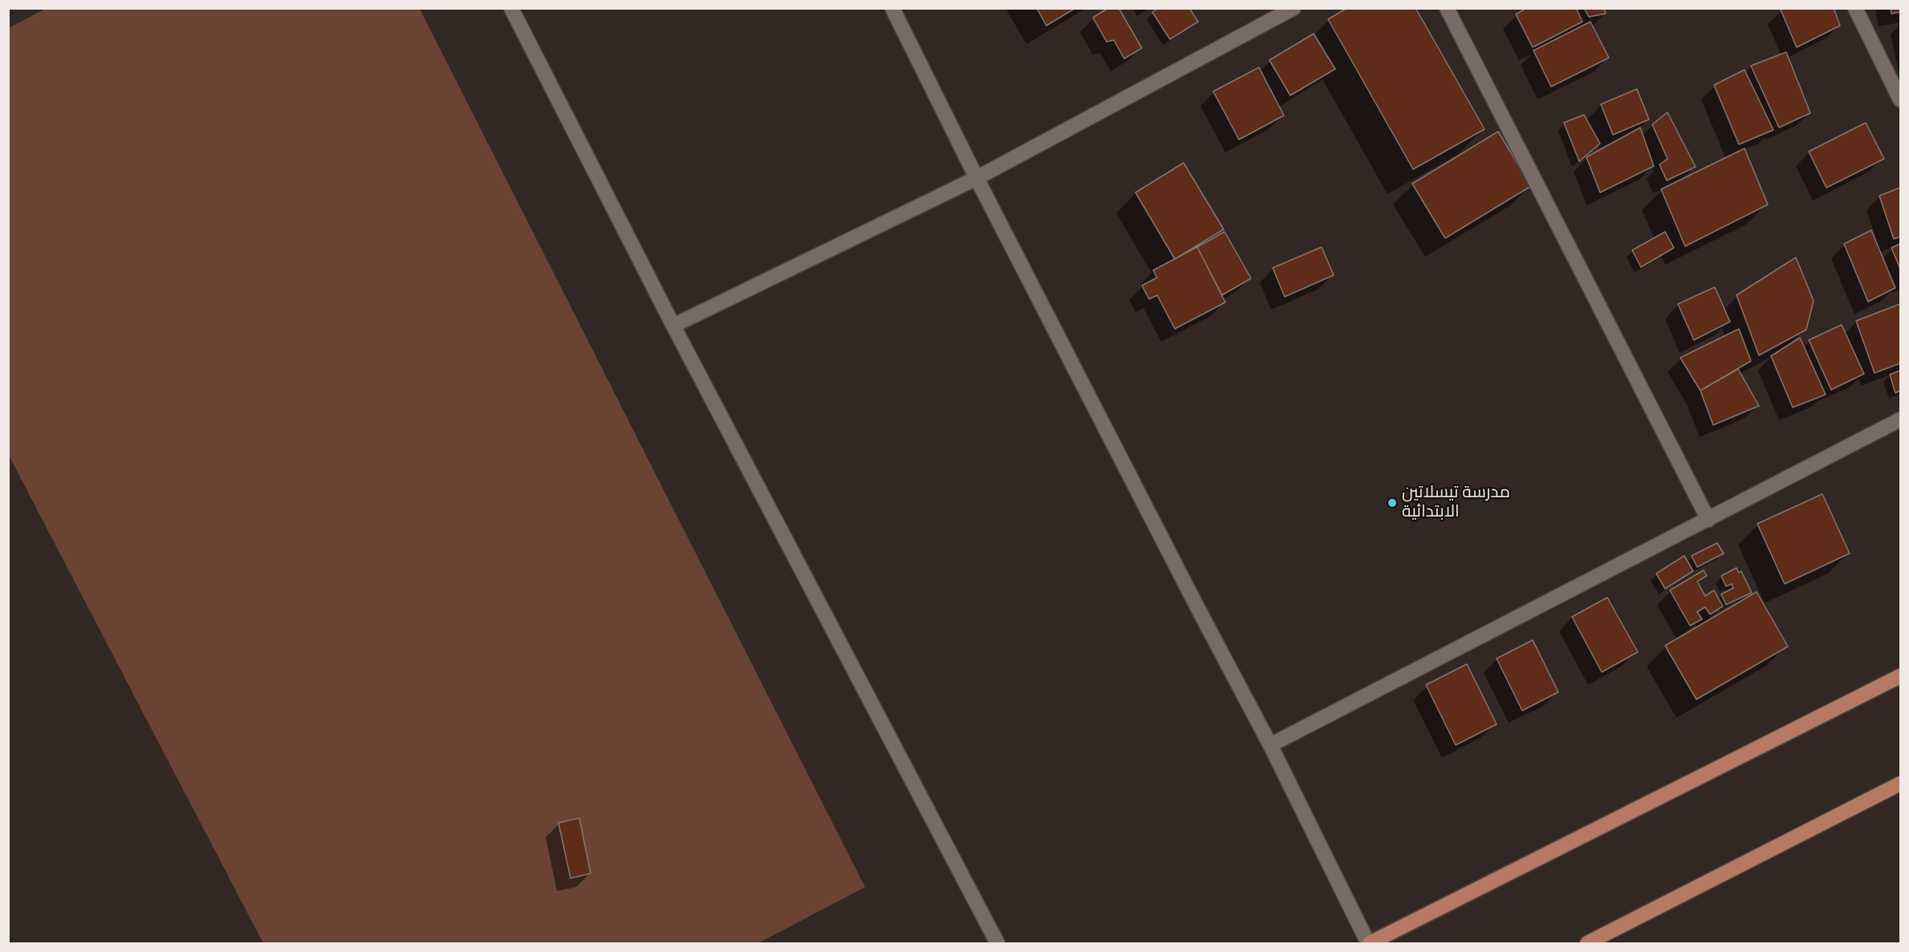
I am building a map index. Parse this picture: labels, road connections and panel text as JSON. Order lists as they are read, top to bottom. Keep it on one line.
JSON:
{"places":["مدرسة تيسلاتين الابتدائية"]}
